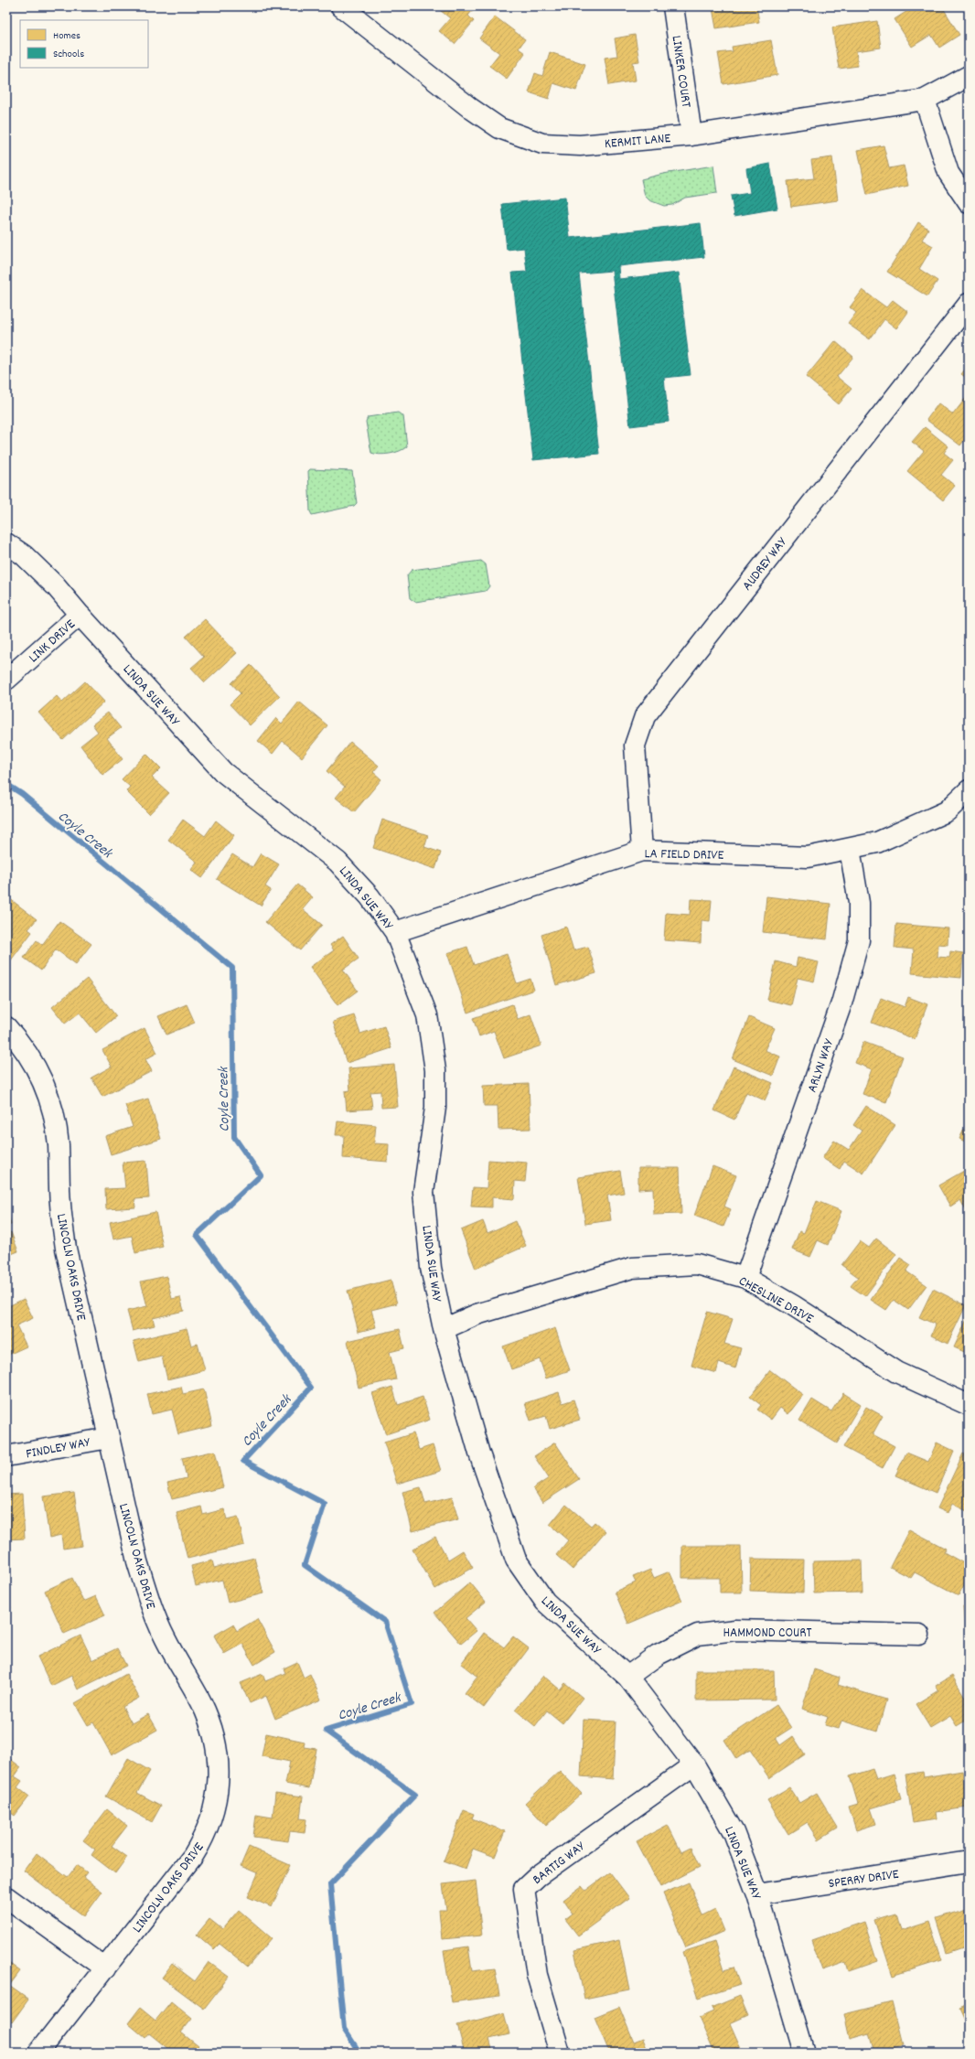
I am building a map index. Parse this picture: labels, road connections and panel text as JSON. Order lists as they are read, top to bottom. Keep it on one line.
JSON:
{"streets":{"street":["LINKER COURT","KERMIT LANE","AUDREY WAY","LINK DRIVE","LINDA SUE WAY","LA FIELD DRIVE","ARLYN WAY","LINCOLN OAKS DRIVE","CHESLINE DRIVE","FINDLEY WAY","HAMMOND COURT","BARTIG WAY","SPERRY DRIVE"]},"crossings":[["LINKER COURT","KERMIT LANE"],["AUDREY WAY","LA FIELD DRIVE"],["LINK DRIVE","LINDA SUE WAY"],["LINDA SUE WAY","LA FIELD DRIVE"],["LINDA SUE WAY","CHESLINE DRIVE"],["LINDA SUE WAY","HAMMOND COURT"],["LINDA SUE WAY","BARTIG WAY"],["LINDA SUE WAY","SPERRY DRIVE"],["LA FIELD DRIVE","ARLYN WAY"],["ARLYN WAY","CHESLINE DRIVE"],["LINCOLN OAKS DRIVE","FINDLEY WAY"]],"water":["Coyle Creek"],"legend":["Homes","Schools"]}
